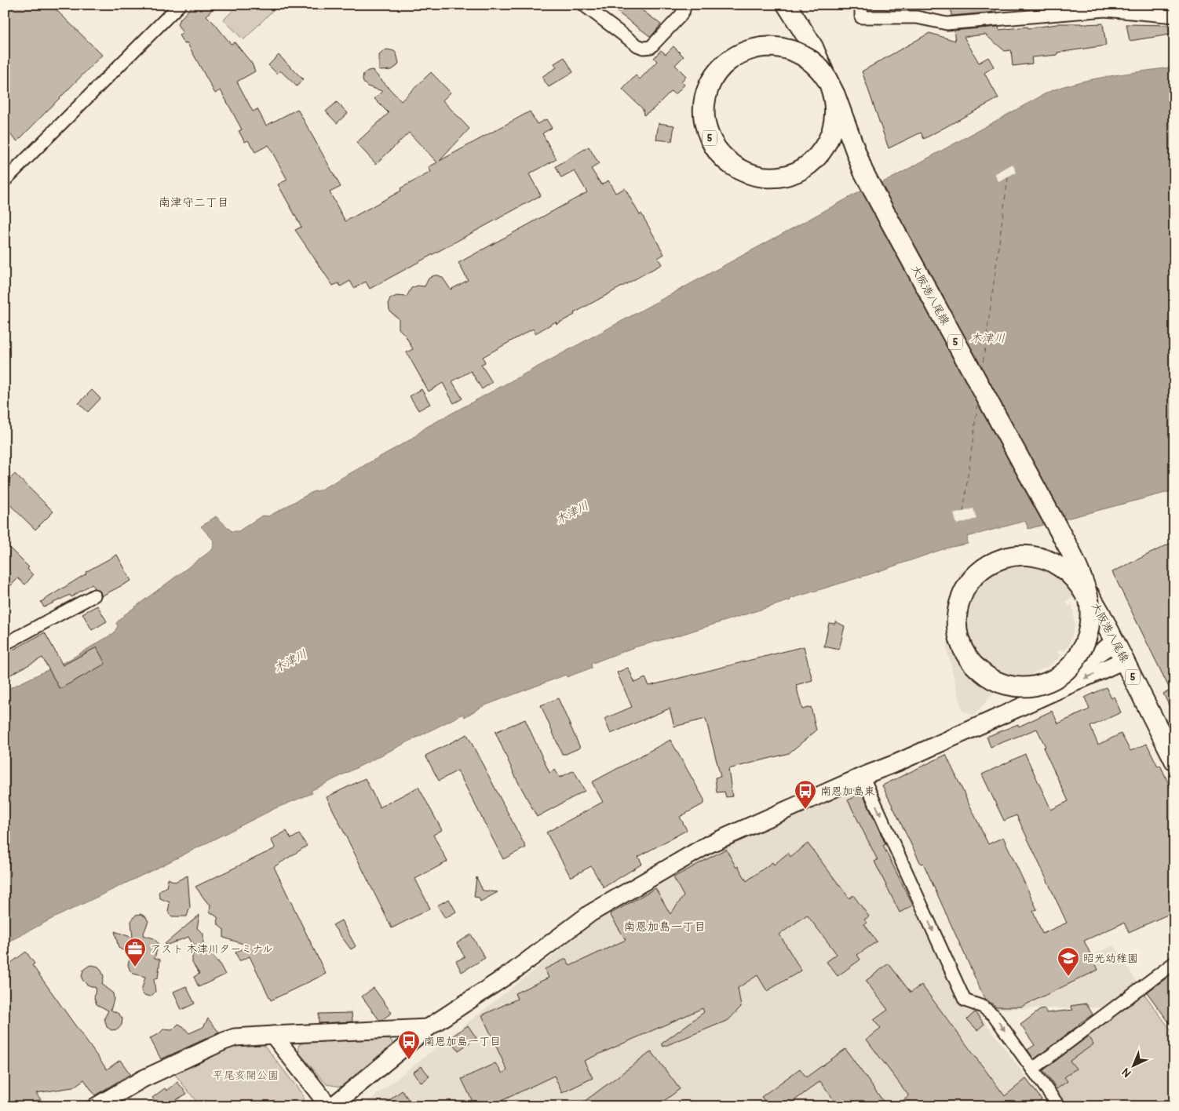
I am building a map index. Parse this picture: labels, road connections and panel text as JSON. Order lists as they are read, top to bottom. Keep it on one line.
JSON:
{"streets":{"main road":["5","大阪港八尾線"]},"districts":["南津守二丁目","南恩加島一丁目"],"water":["木津川"],"parks":["平尾亥開公園"],"places":{"bus stop":["南恩加島東","南恩加島一丁目"],"office":["アスト 木津川ターミナル"],"school or university":["昭光幼稚園"]},"north":"bottom left"}
